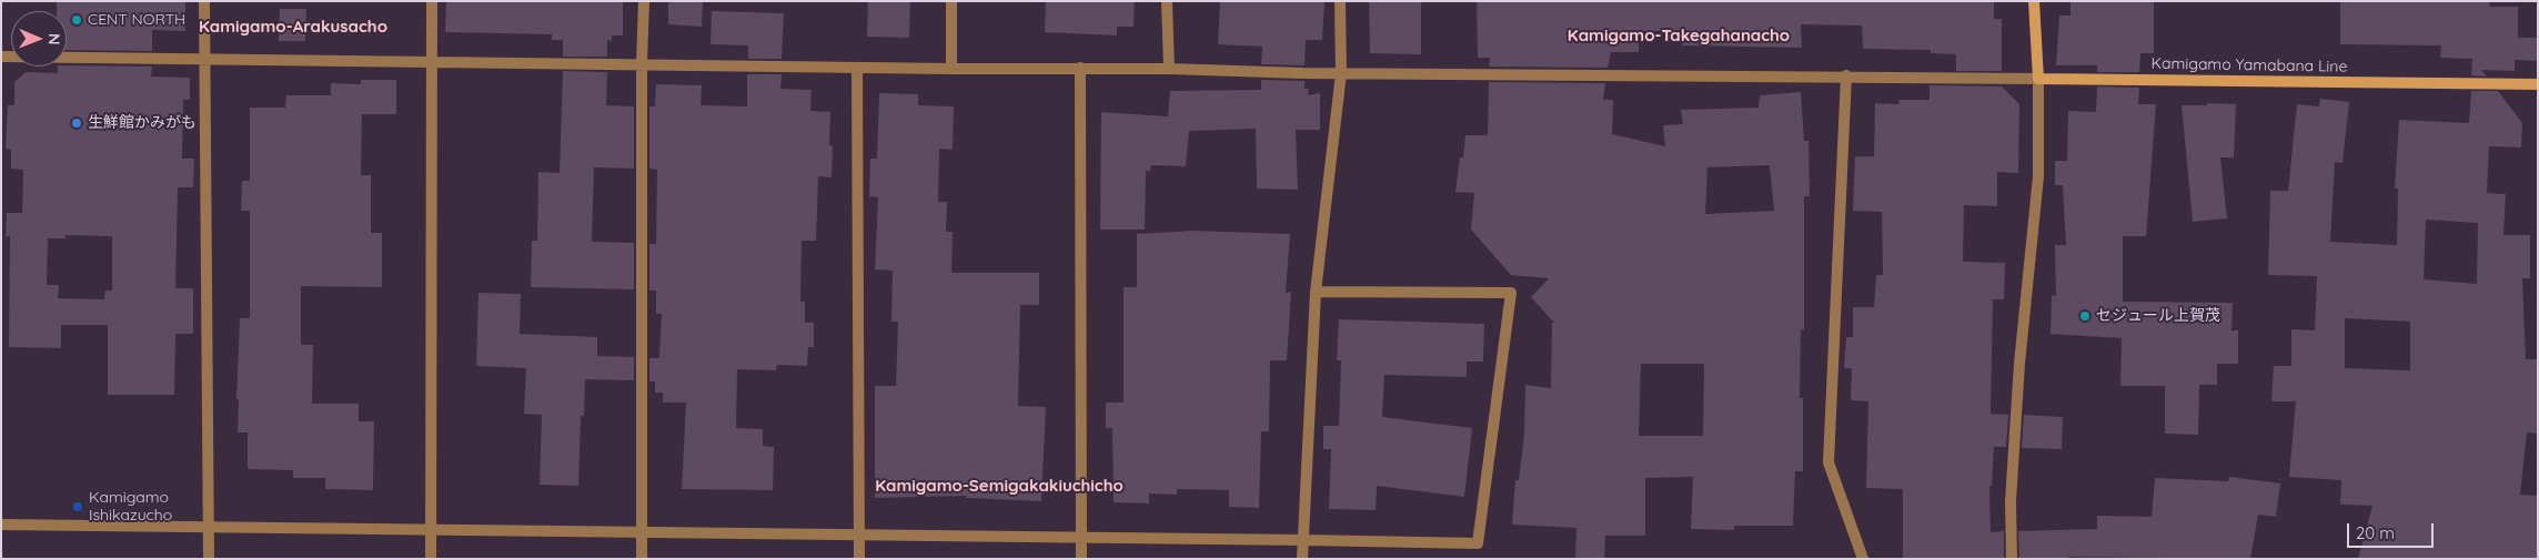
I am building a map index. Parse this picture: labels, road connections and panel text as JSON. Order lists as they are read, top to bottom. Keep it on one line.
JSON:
{"streets":{"main road":["Kamigamo Yamabana Line"]},"districts":["Kamigamo-Arakusacho","Kamigamo-Takegahanacho","Kamigamo-Semigakakiuchicho"],"places":["CENT NORTH","生鮮館かみがも","セジュール上賀茂","Kamigamo Ishikazucho"],"scale_bar":"20 m","north":"right"}
